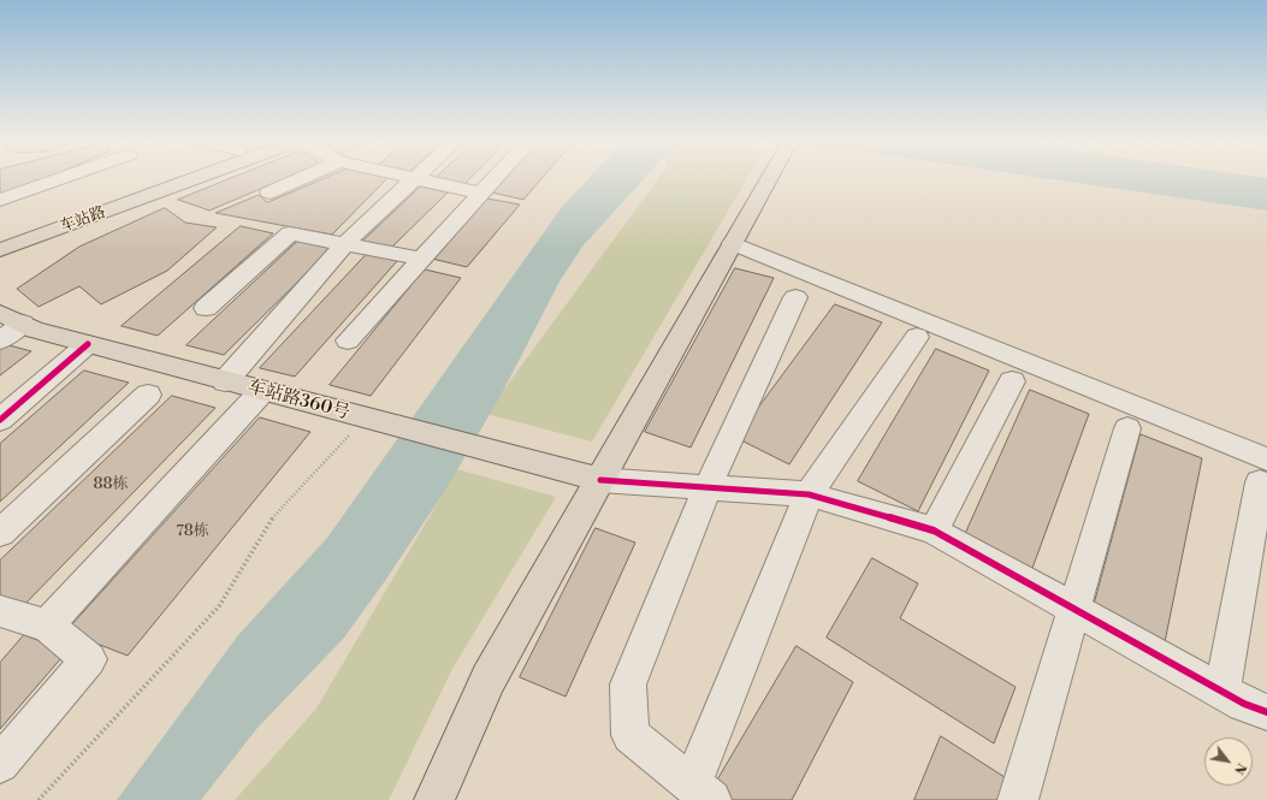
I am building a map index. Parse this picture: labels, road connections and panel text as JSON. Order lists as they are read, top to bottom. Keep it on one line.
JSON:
{"streets":{"main road":["车站路","车站路360号"]},"house_numbers":["88栋","78栋"],"north":"bottom right"}
